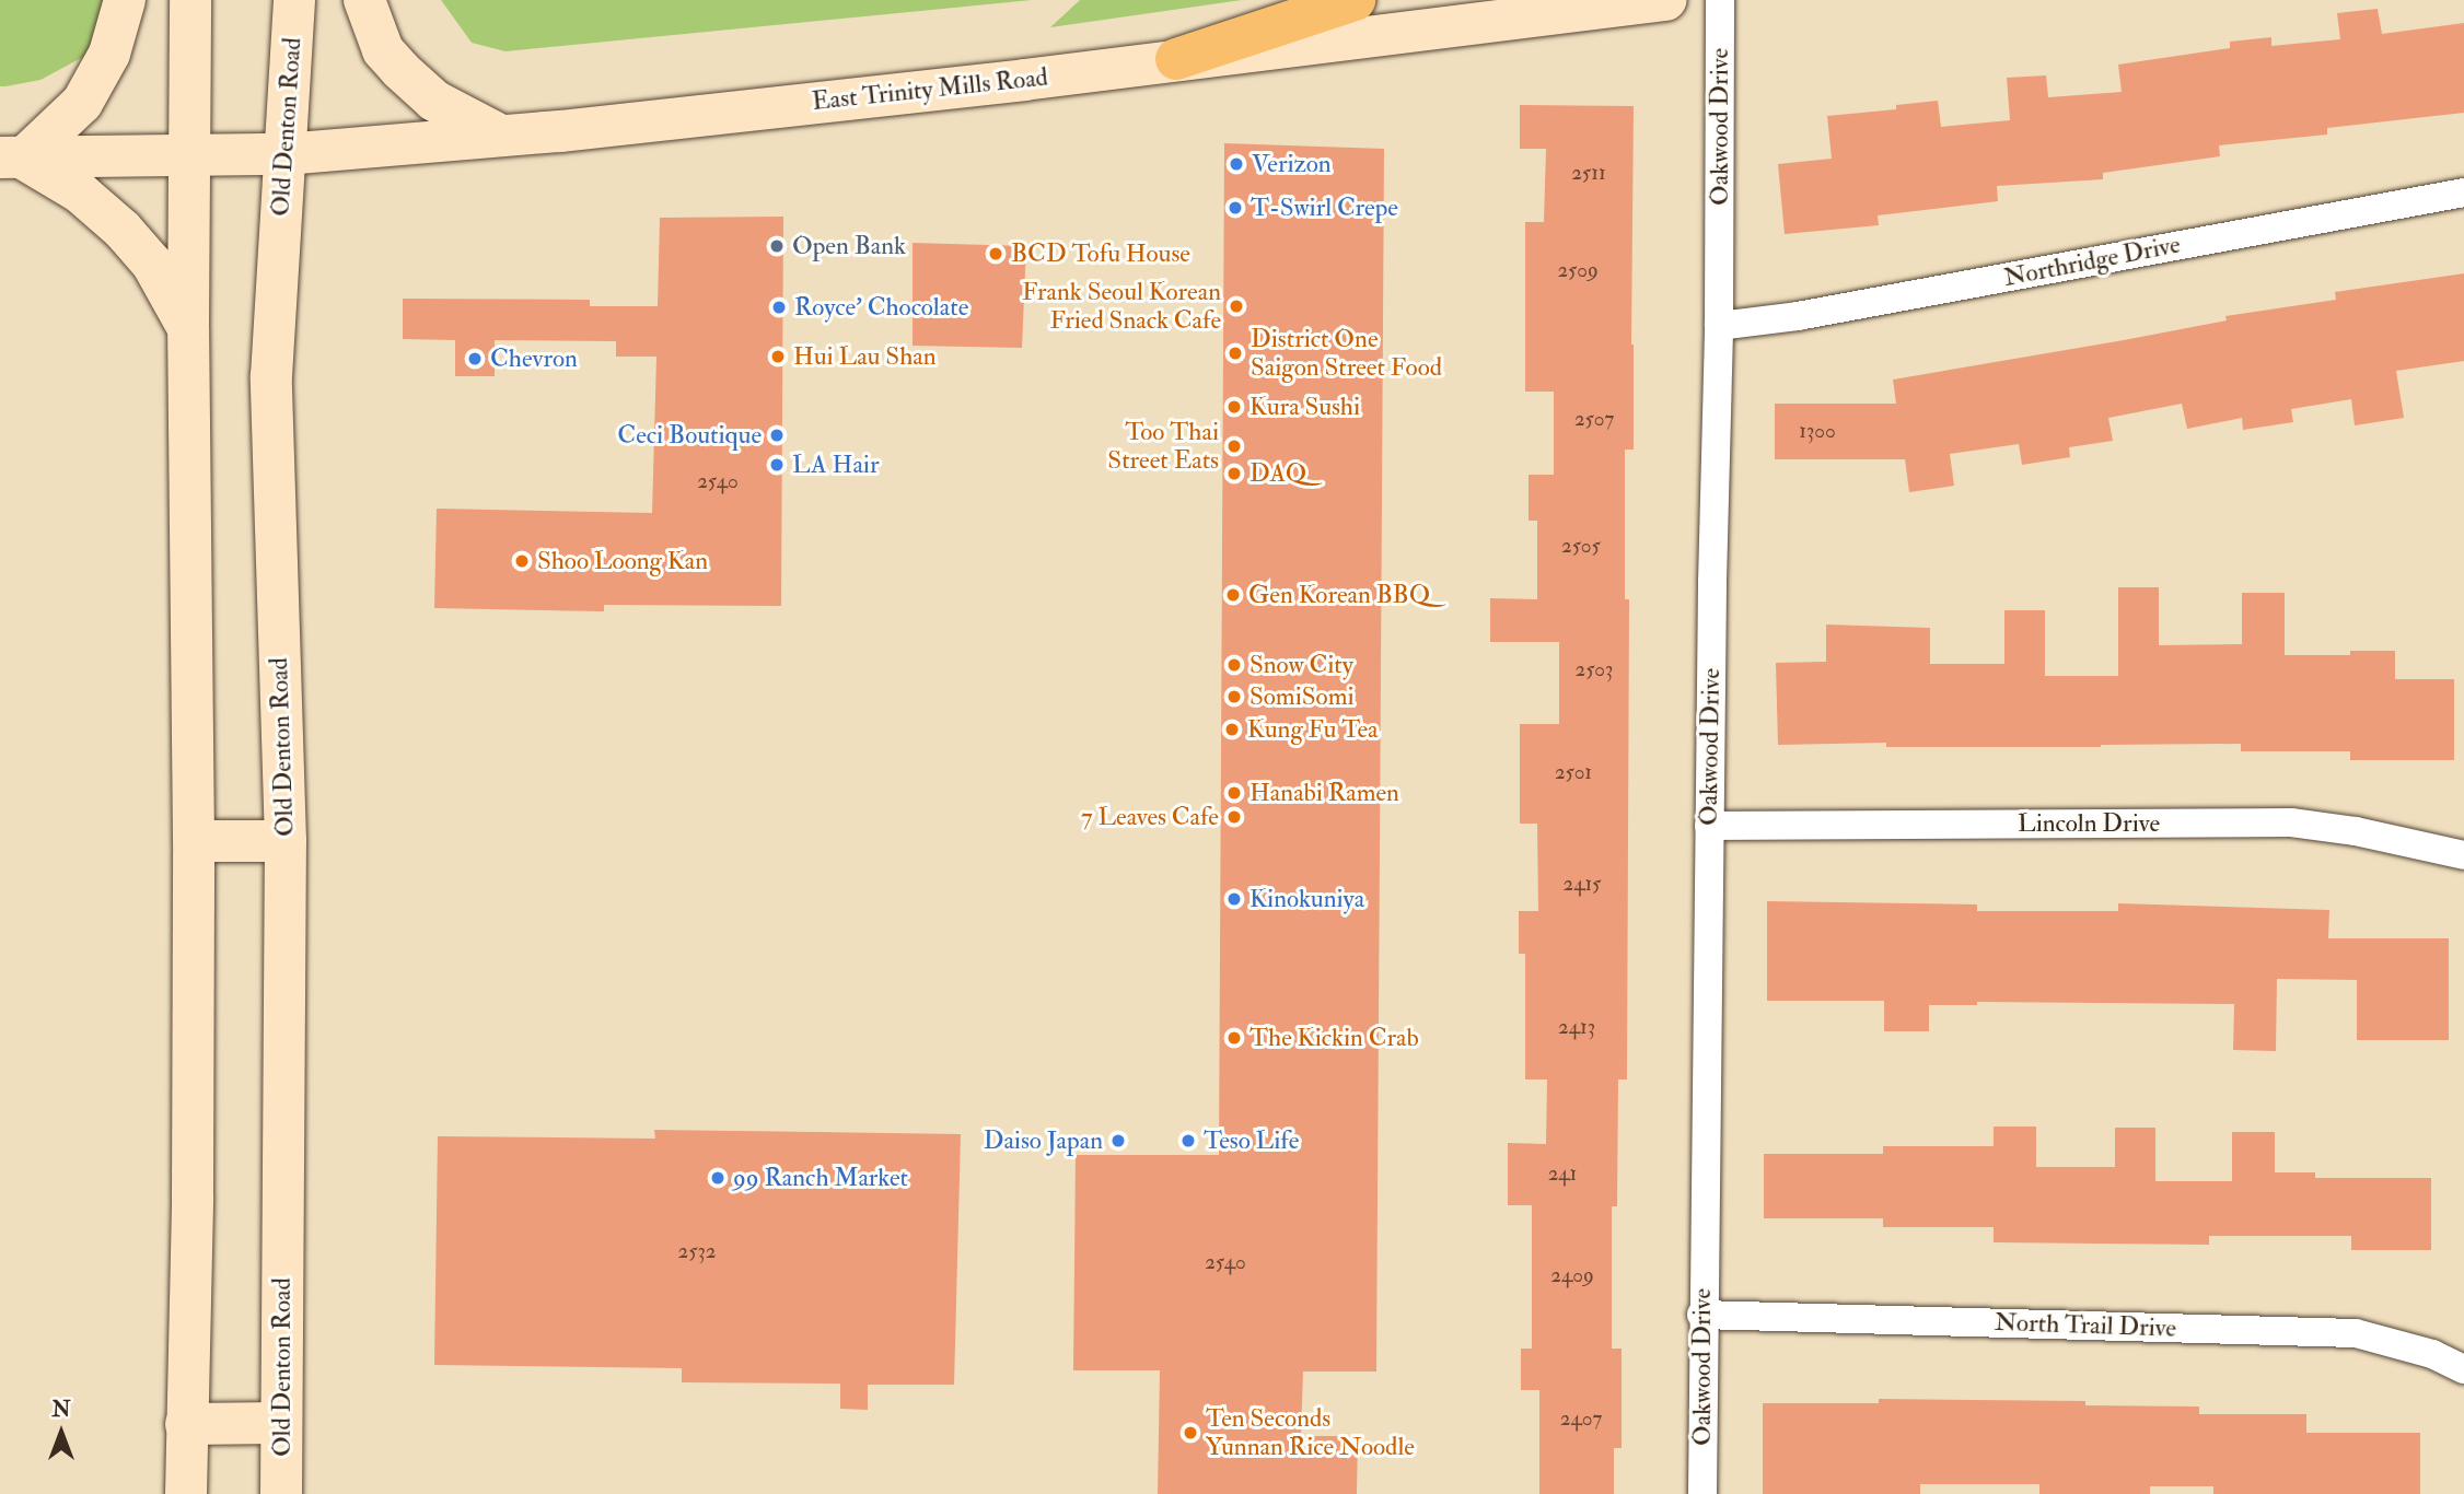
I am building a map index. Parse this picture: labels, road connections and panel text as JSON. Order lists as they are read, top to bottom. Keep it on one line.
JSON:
{"streets":{"main road":["East Trinity Mills Road","Old Denton Road"],"street":["Oakwood Drive","Northridge Drive","Lincoln Drive","North Trail Drive"]},"crossings":[["East Trinity Mills Road","Old Denton Road"],["Oakwood Drive","Northridge Drive"],["Oakwood Drive","Lincoln Drive"],["Oakwood Drive","North Trail Drive"]],"places":["Verizon","T-Swirl Crepe","Open Bank","BCD Tofu House","Frank Seoul Korean Fried Snack Cafe","Royce’ Chocolate","District One Saigon Street Food","Hui Lau Shan","Chevron","Kura Sushi","Ceci Boutique","Too Thai Street Eats","LA Hair","DAQ","Shoo Loong Kan","Gen Korean BBQ","Snow City","SomiSomi","Kung Fu Tea","Hanabi Ramen","7 Leaves Cafe","Kinokuniya","The Kickin Crab","Daiso Japan","Teso Life","99 Ranch Market","Ten Seconds Yunnan Rice Noodle"],"house_numbers":["2511","2509","2507","1300","2540","2505","2503","2501","2415","2413","241","2532","2540","2409","2407"],"north":"top"}
